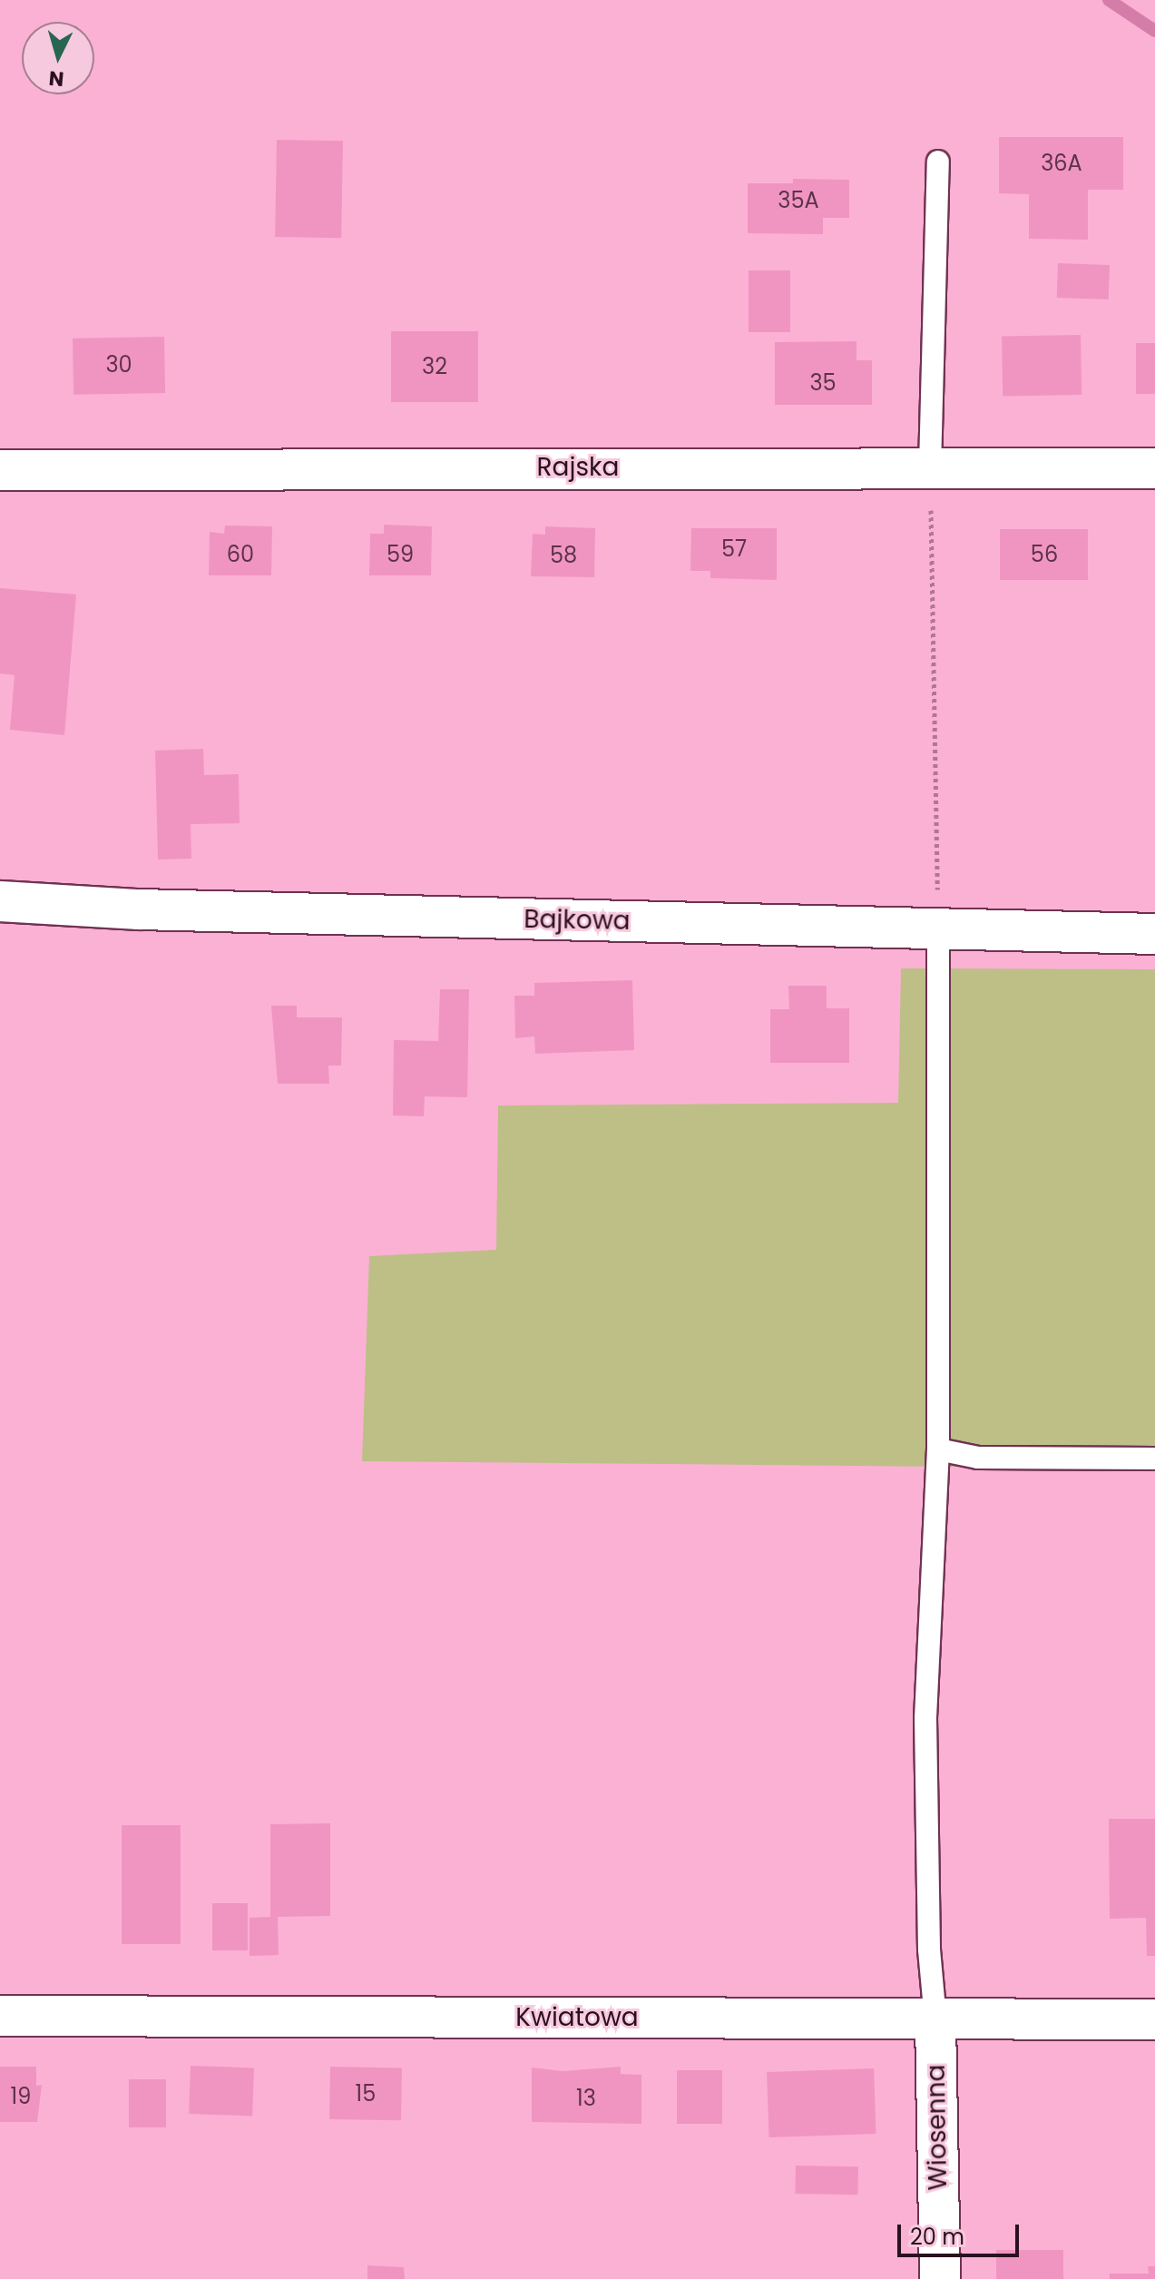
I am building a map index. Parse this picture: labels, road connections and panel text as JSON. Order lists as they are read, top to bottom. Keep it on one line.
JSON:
{"streets":{"street":["Rajska","Bajkowa","Kwiatowa","Wiosenna"]},"crossings":[["Kwiatowa","Wiosenna"]],"house_numbers":["36A","35A","30","32","35","57","60","59","56","58","15","19","13"],"scale_bar":"20 m","north":"bottom"}
